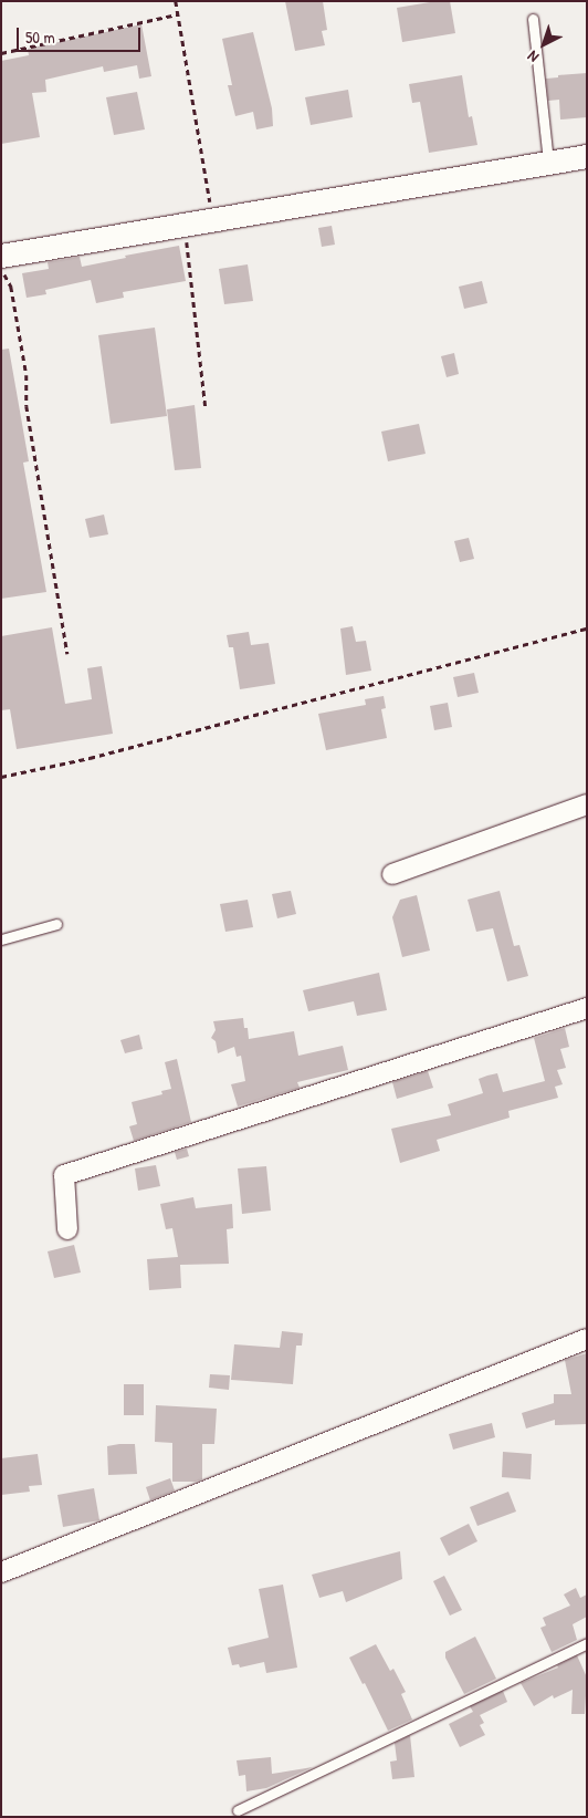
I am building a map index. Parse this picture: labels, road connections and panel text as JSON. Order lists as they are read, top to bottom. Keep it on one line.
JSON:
{"scale_bar":"50 m","north":"bottom left"}
